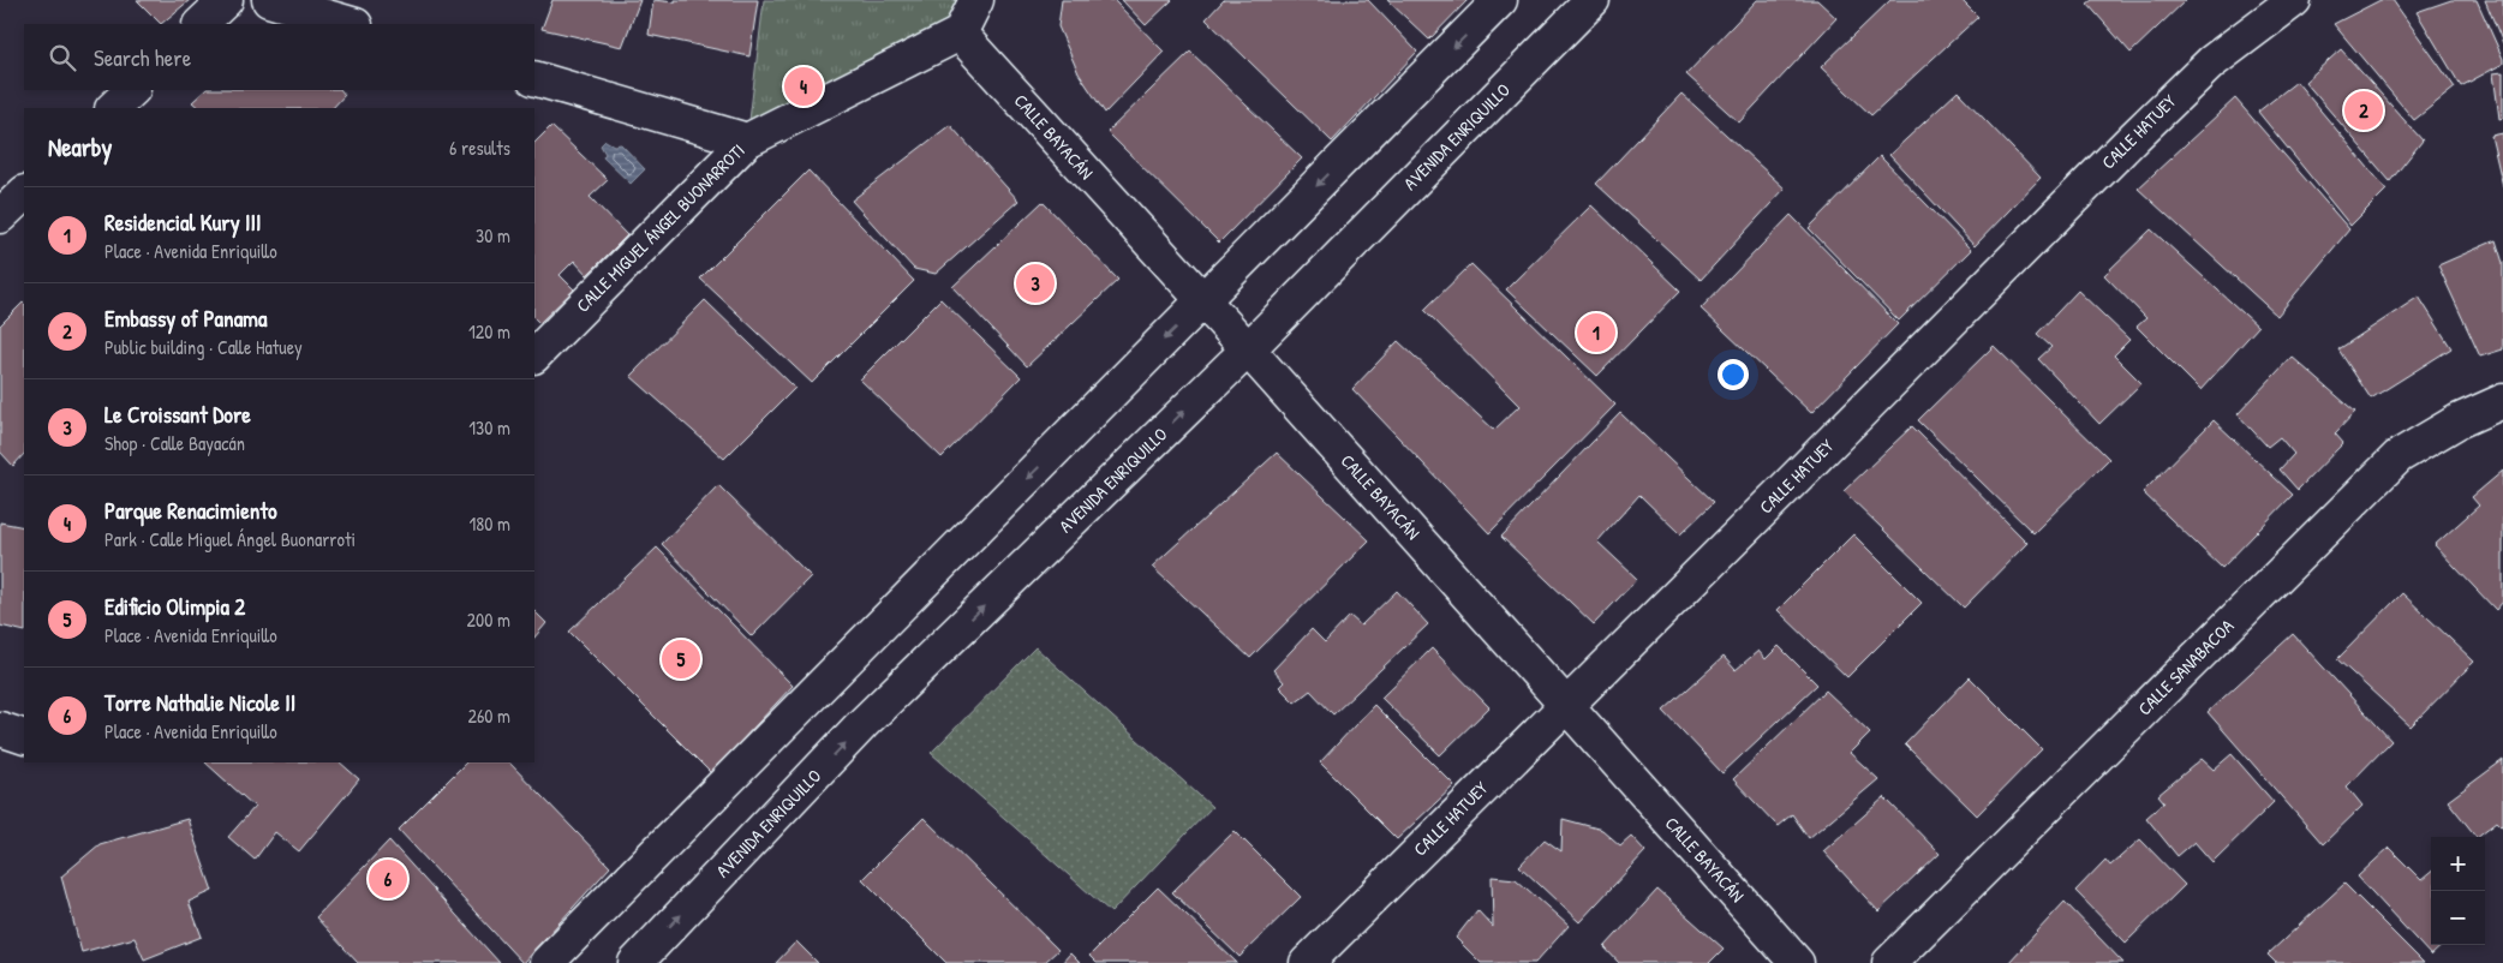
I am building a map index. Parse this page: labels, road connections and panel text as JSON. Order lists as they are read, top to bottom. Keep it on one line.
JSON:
{"streets":{"street":["CALLE HATUEY","CALLE BAYACÁN","AVENIDA ENRIQUILLO","CALLE MIGUEL ÁNGEL BUONARROTI","CALLE SANABACOA"]},"crossings":[["CALLE HATUEY","CALLE BAYACÁN"],["CALLE BAYACÁN","AVENIDA ENRIQUILLO"],["CALLE BAYACÁN","CALLE MIGUEL ÁNGEL BUONARROTI"]],"page":{"search":"Search here","pins":["4","2","3","1","5","6"],"heading":["Nearby","6 results"],"list":[{"mark":"1","name":"Residencial Kury III","note":"Place · Avenida Enriquillo","value":"30 m"},{"mark":"2","name":"Embassy of Panama","note":"Public building · Calle Hatuey","value":"120 m"},{"mark":"3","name":"Le Croissant Dore","note":"Shop · Calle Bayacán","value":"130 m"},{"mark":"4","name":"Parque Renacimiento","note":"Park · Calle Miguel Ángel Buonarroti","value":"180 m"},{"mark":"5","name":"Edificio Olimpia 2","note":"Place · Avenida Enriquillo","value":"200 m"},{"mark":"6","name":"Torre Nathalie Nicole II","note":"Place · Avenida Enriquillo","value":"260 m"}],"map_buttons":["+","−"]}}
